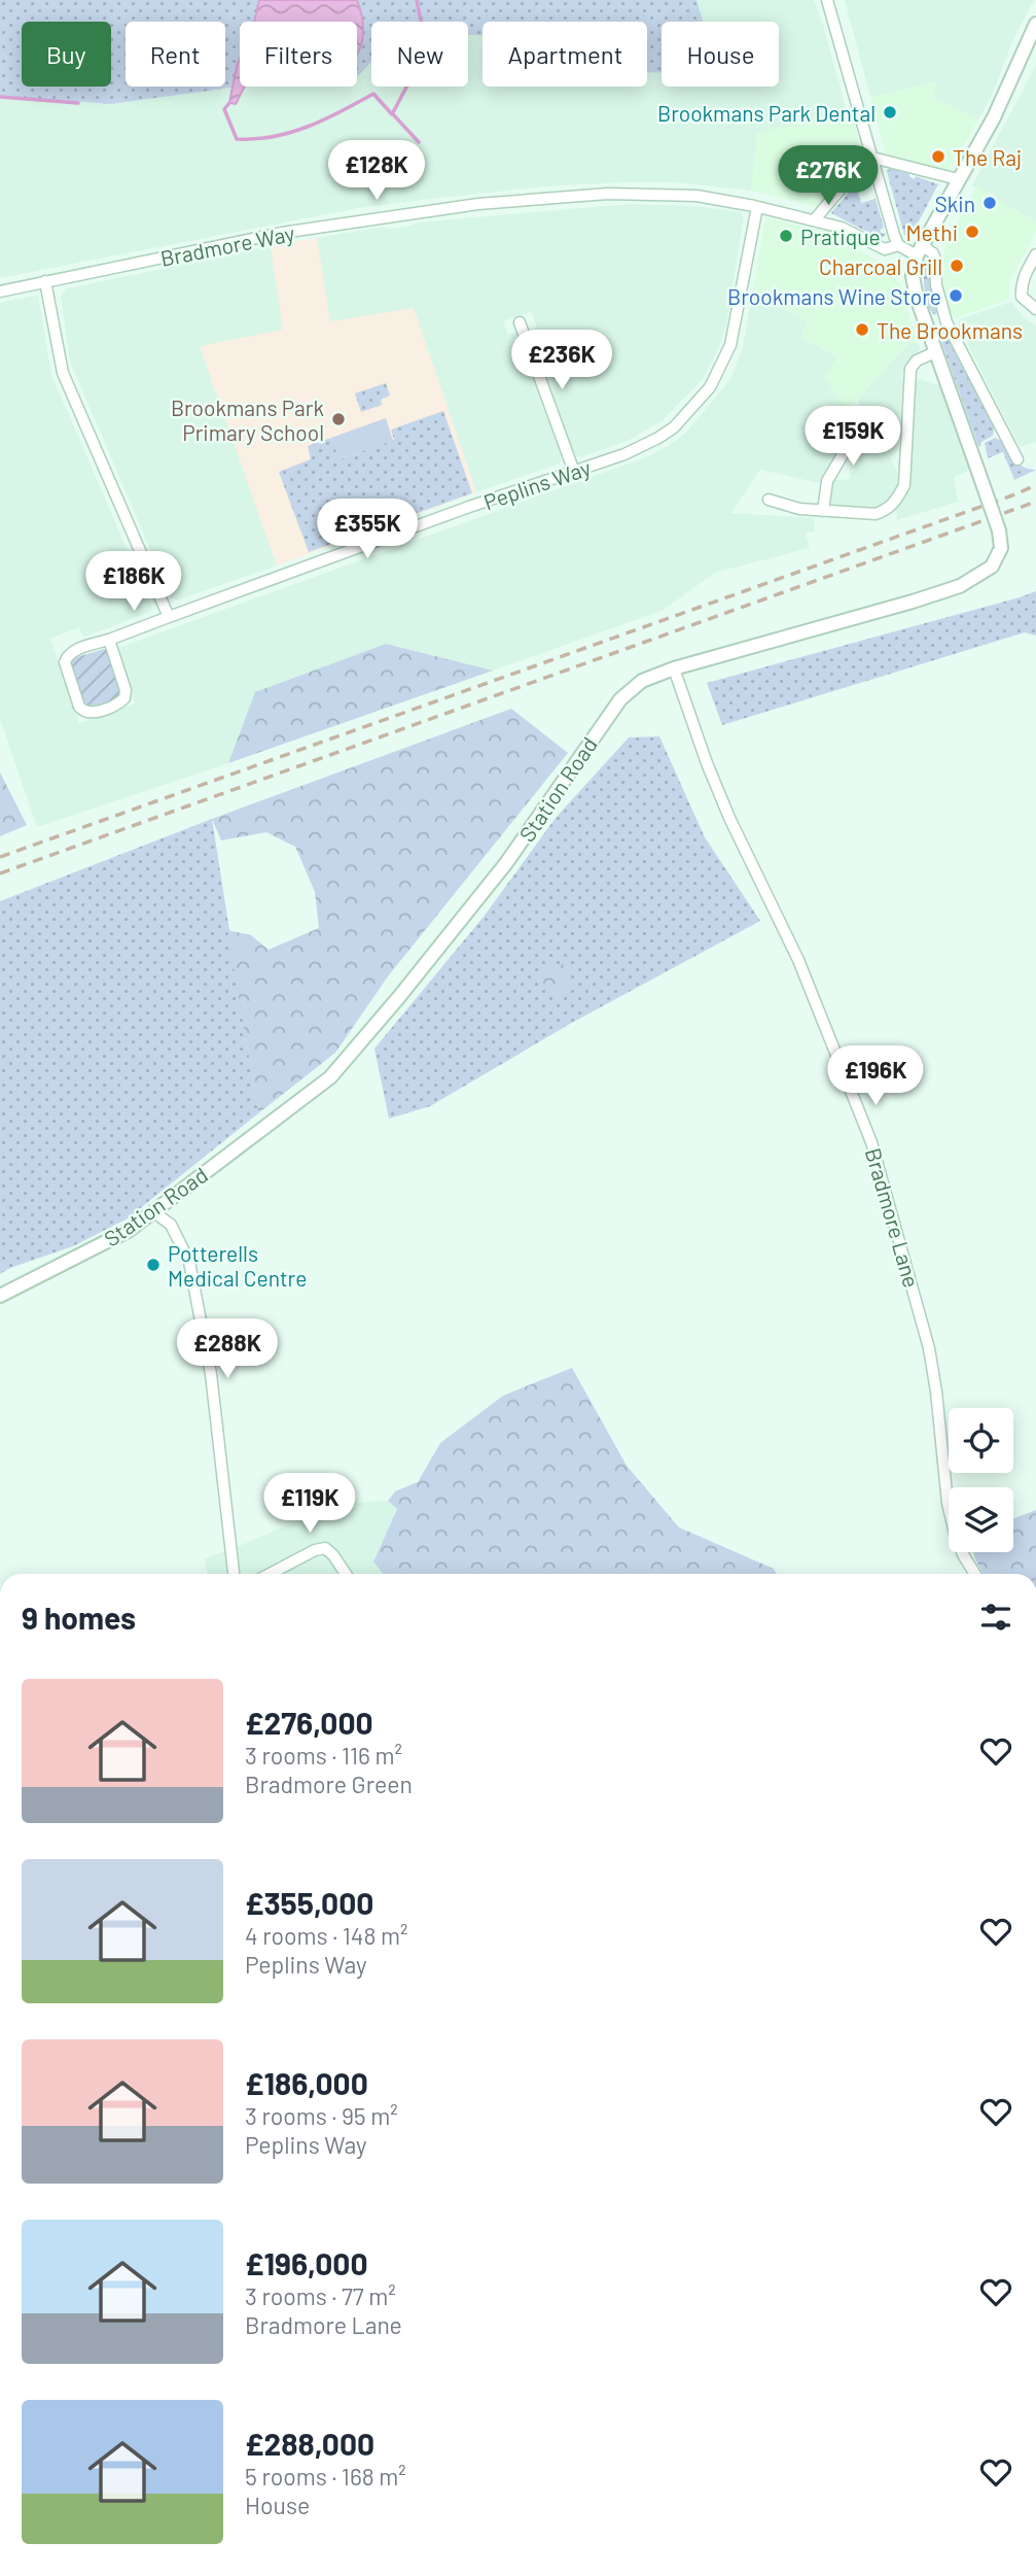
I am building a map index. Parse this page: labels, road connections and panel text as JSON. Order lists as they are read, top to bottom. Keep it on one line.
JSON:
{"streets":{"street":["Bradmore Way","Peplins Way","Station Road","Bradmore Lane"]},"crossings":[["Bradmore Way","Peplins Way"],["Bradmore Way","Station Road"],["Station Road","Bradmore Lane"]],"places":["Brookmans Park Dental","The Raj","Skin","Methi","Pratique","Charcoal Grill","Brookmans Wine Store","The Brookmans","Brookmans Park Primary School","Potterells Medical Centre"],"page":{"chip":["Buy","Rent","Filters","New","Apartment","House"],"price":["£128K","£276K","£236K","£159K","£355K","£186K","£196K","£288K","£119K"],"heading":"9 homes","list":[{"name":"£276,000","note":"3 rooms · 116 m² · Bradmore Green"},{"name":"£355,000","note":"4 rooms · 148 m² · Peplins Way"},{"name":"£186,000","note":"3 rooms · 95 m² · Peplins Way"},{"name":"£196,000","note":"3 rooms · 77 m² · Bradmore Lane"},{"name":"£288,000","note":"5 rooms · 168 m² · House"}]}}
